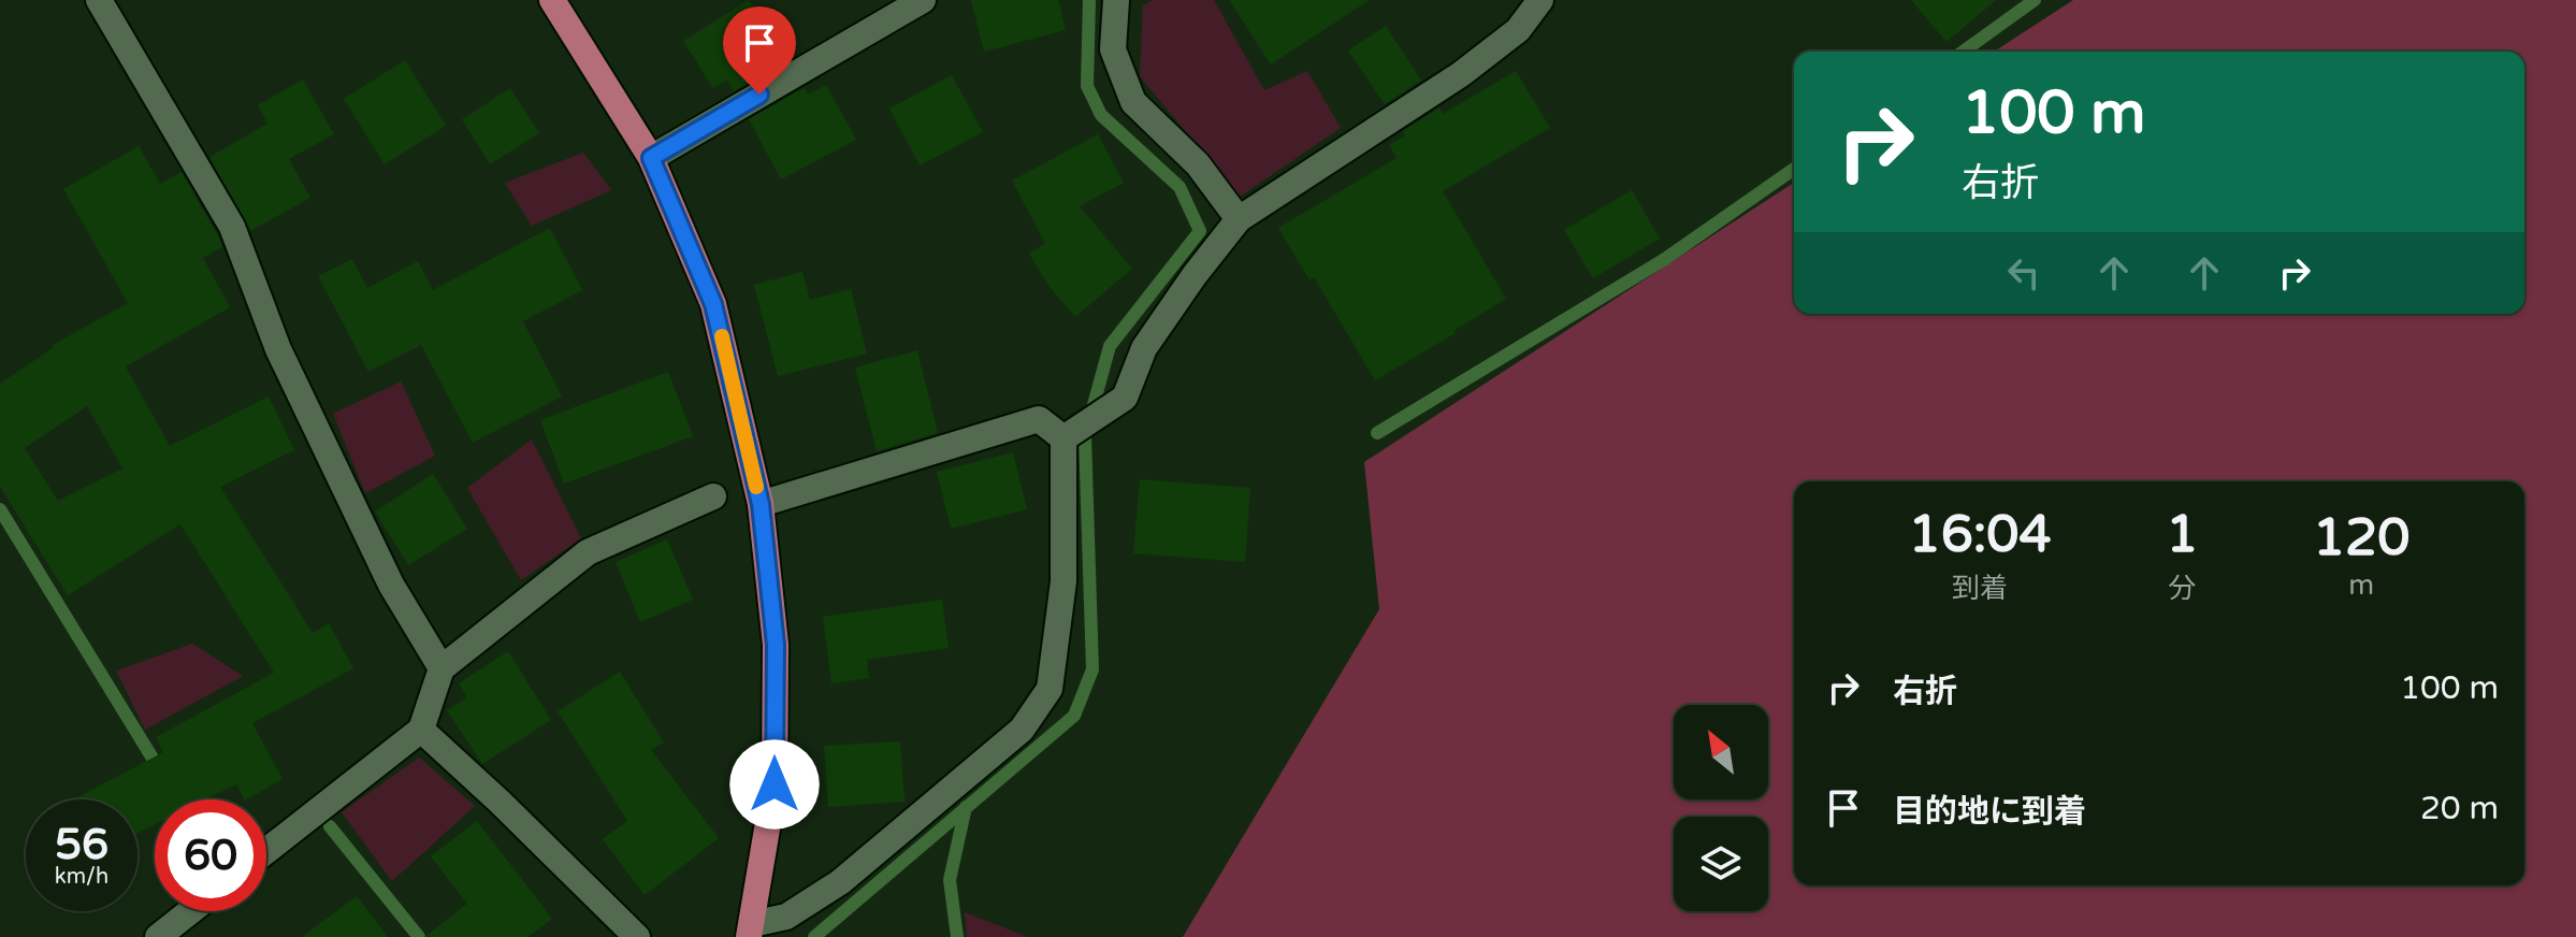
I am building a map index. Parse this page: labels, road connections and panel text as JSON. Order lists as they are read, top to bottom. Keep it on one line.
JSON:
{"north":"top left","page":{"turn":["100 m","右折"],"eta":["16:04","到着","1","分","120","m"],"list":[{"name":"右折","value":"100 m"},{"name":"目的地に到着","value":"20 m"}],"speed":"56 km/h","limit":"60"}}
